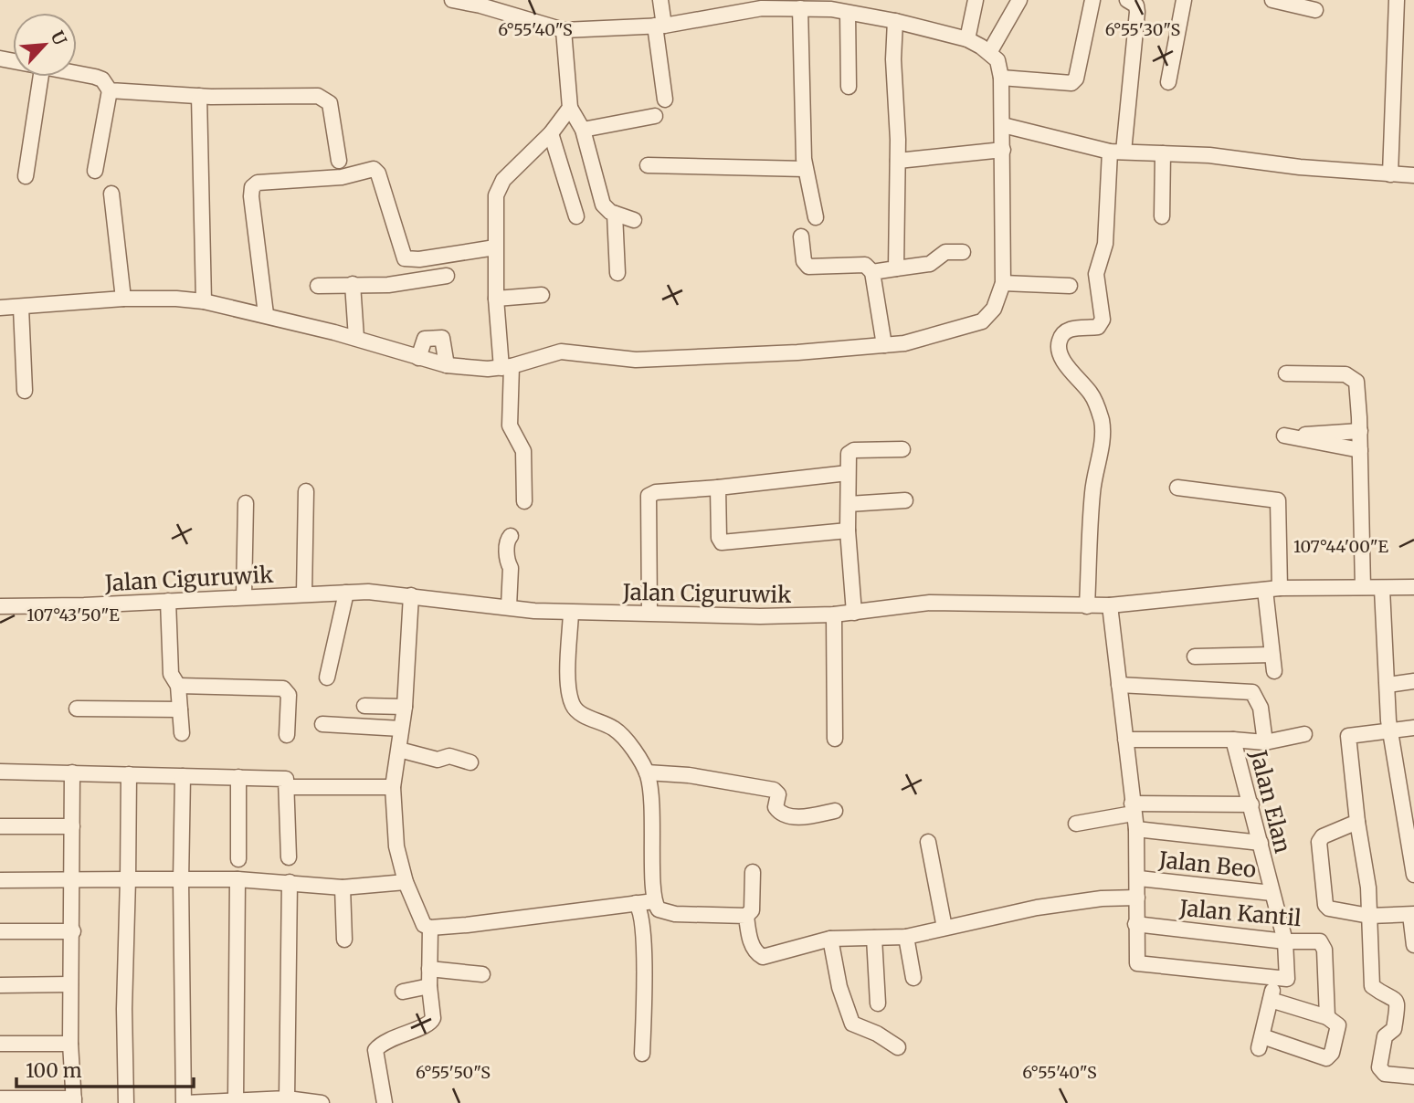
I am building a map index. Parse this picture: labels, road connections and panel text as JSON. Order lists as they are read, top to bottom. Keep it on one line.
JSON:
{"streets":{"street":["Jalan Ciguruwik","Jalan Elan","Jalan Beo","Jalan Kantil"]},"crossings":[["Jalan Elan","Jalan Beo"],["Jalan Elan","Jalan Kantil"]],"scale_bar":"100 m","north":"top right","coordinates":["6°55'40\"S","6°55'30\"S","107°44'00\"E","107°43'50\"E","6°55'50\"S"]}
